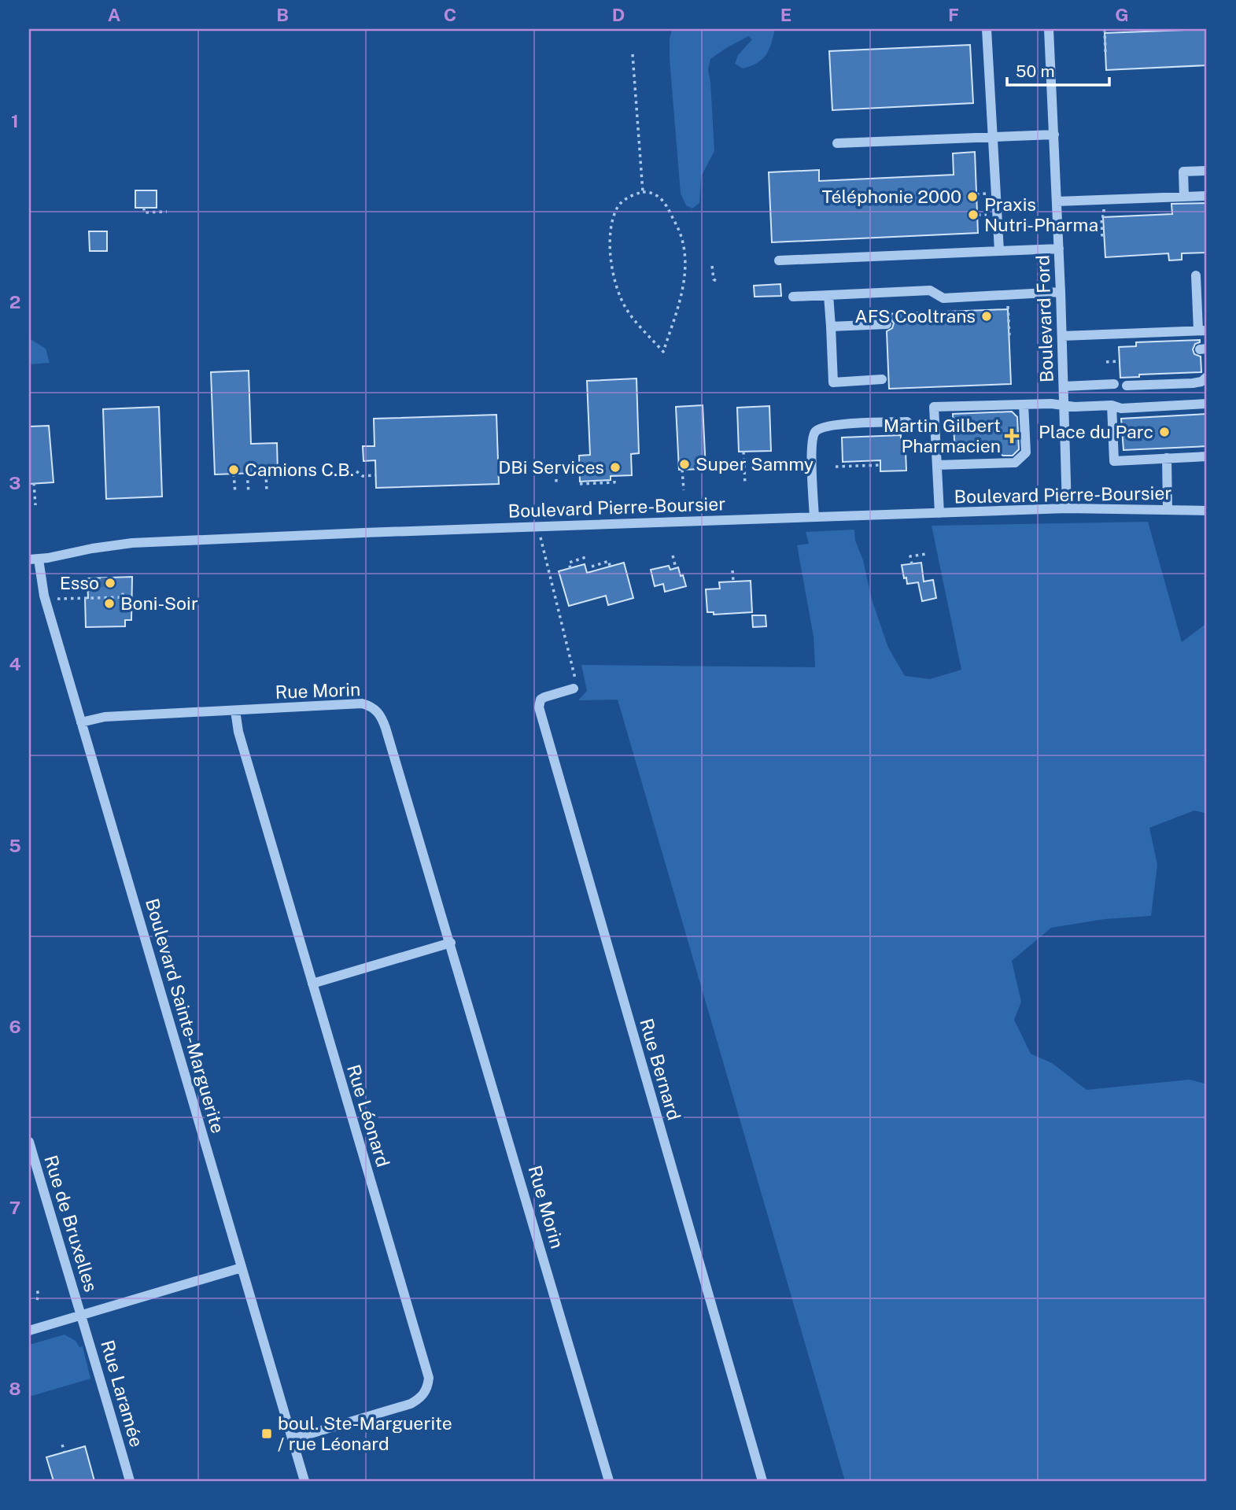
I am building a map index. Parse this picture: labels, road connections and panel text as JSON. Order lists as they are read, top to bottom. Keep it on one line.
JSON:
{"streets":{"street":["Boulevard Ford","Boulevard Pierre-Boursier","Rue Morin","Boulevard Sainte-Marguerite","Rue Bernard","Rue Léonard","Rue de Bruxelles","Rue Laramée"]},"crossings":[["Boulevard Ford","Boulevard Pierre-Boursier"],["Boulevard Pierre-Boursier","Boulevard Sainte-Marguerite"],["Rue Morin","Boulevard Sainte-Marguerite"],["Rue Morin","Rue Léonard"],["Boulevard Sainte-Marguerite","Rue Léonard"],["Rue de Bruxelles","Rue Laramée"]],"places":{"other":["Téléphonie 2000","Praxis Nutri-Pharma","AFS Cooltrans","Place du Parc","Super Sammy","DBi Services","Camions C.B.","Esso","Boni-Soir"],"health":["Martin Gilbert Pharmacien"],"transit":["boul. Ste-Marguerite / rue Léonard"]},"scale_bar":"50 m","grid":{"columns":["A","B","C","D","E","F","G"],"rows":["1","2","3","4","5","6","7","8"]}}
